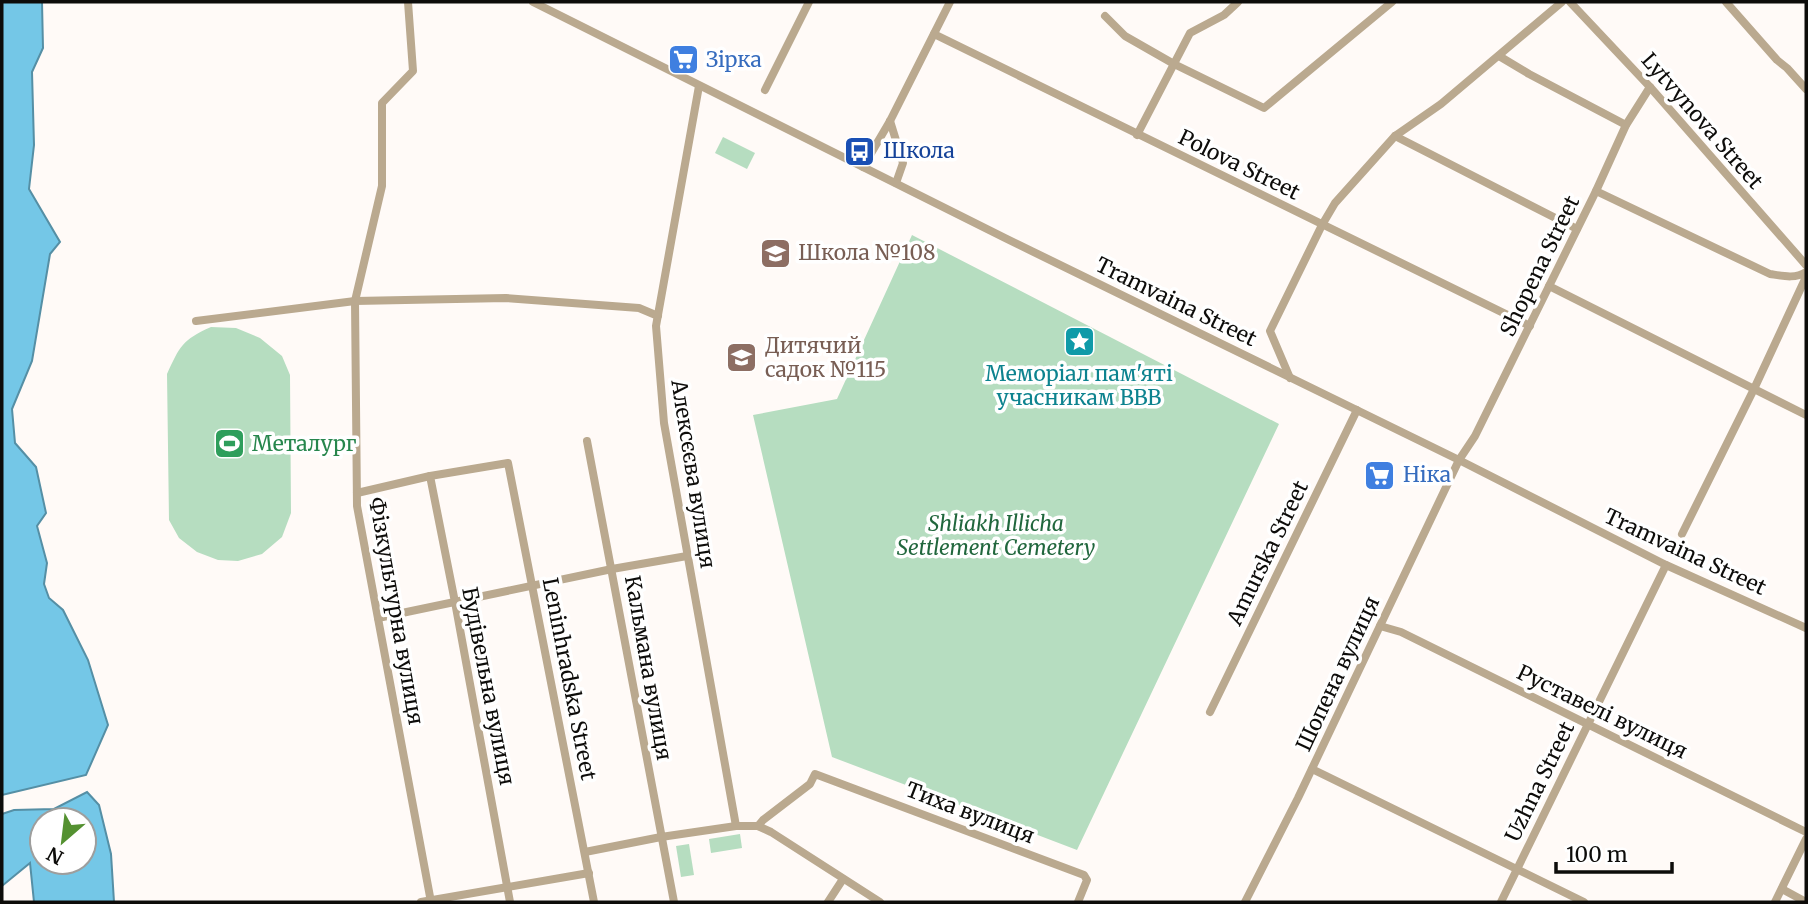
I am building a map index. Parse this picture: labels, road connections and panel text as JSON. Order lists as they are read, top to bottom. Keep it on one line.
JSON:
{"streets":{"street":["Lytvynova Street","Polova Street","Shopena Street","Tramvaina Street","Алексєєва вулиця","Amurska Street","Фiзкультурна вулиця","Кальмана вулиця","Шопена вулиця","Leninhradska Street","Будівельна вулиця","Руставелі вулиця","Uzhna Street","Тиха вулиця"]},"crossings":[["Lytvynova Street","Shopena Street"],["Polova Street","Shopena Street"],["Shopena Street","Tramvaina Street"],["Shopena Street","Шопена вулиця"],["Tramvaina Street","Алексєєва вулиця"],["Tramvaina Street","Amurska Street"],["Tramvaina Street","Шопена вулиця"],["Tramvaina Street","Uzhna Street"],["Шопена вулиця","Руставелі вулиця"],["Leninhradska Street","Будівельна вулиця"],["Руставелі вулиця","Uzhna Street"]],"parks":["Shliakh Illicha Settlement Cemetery"],"places":{"supermarket":["Зірка","Ніка"],"bus stop":["Школа"],"school or university":["Школа №108","Дитячий садок №115"],"place":["Меморіал пам'яті учасникам ВВВ"],"sports":["Металург"]},"scale_bar":"100 m","north":"bottom left"}
